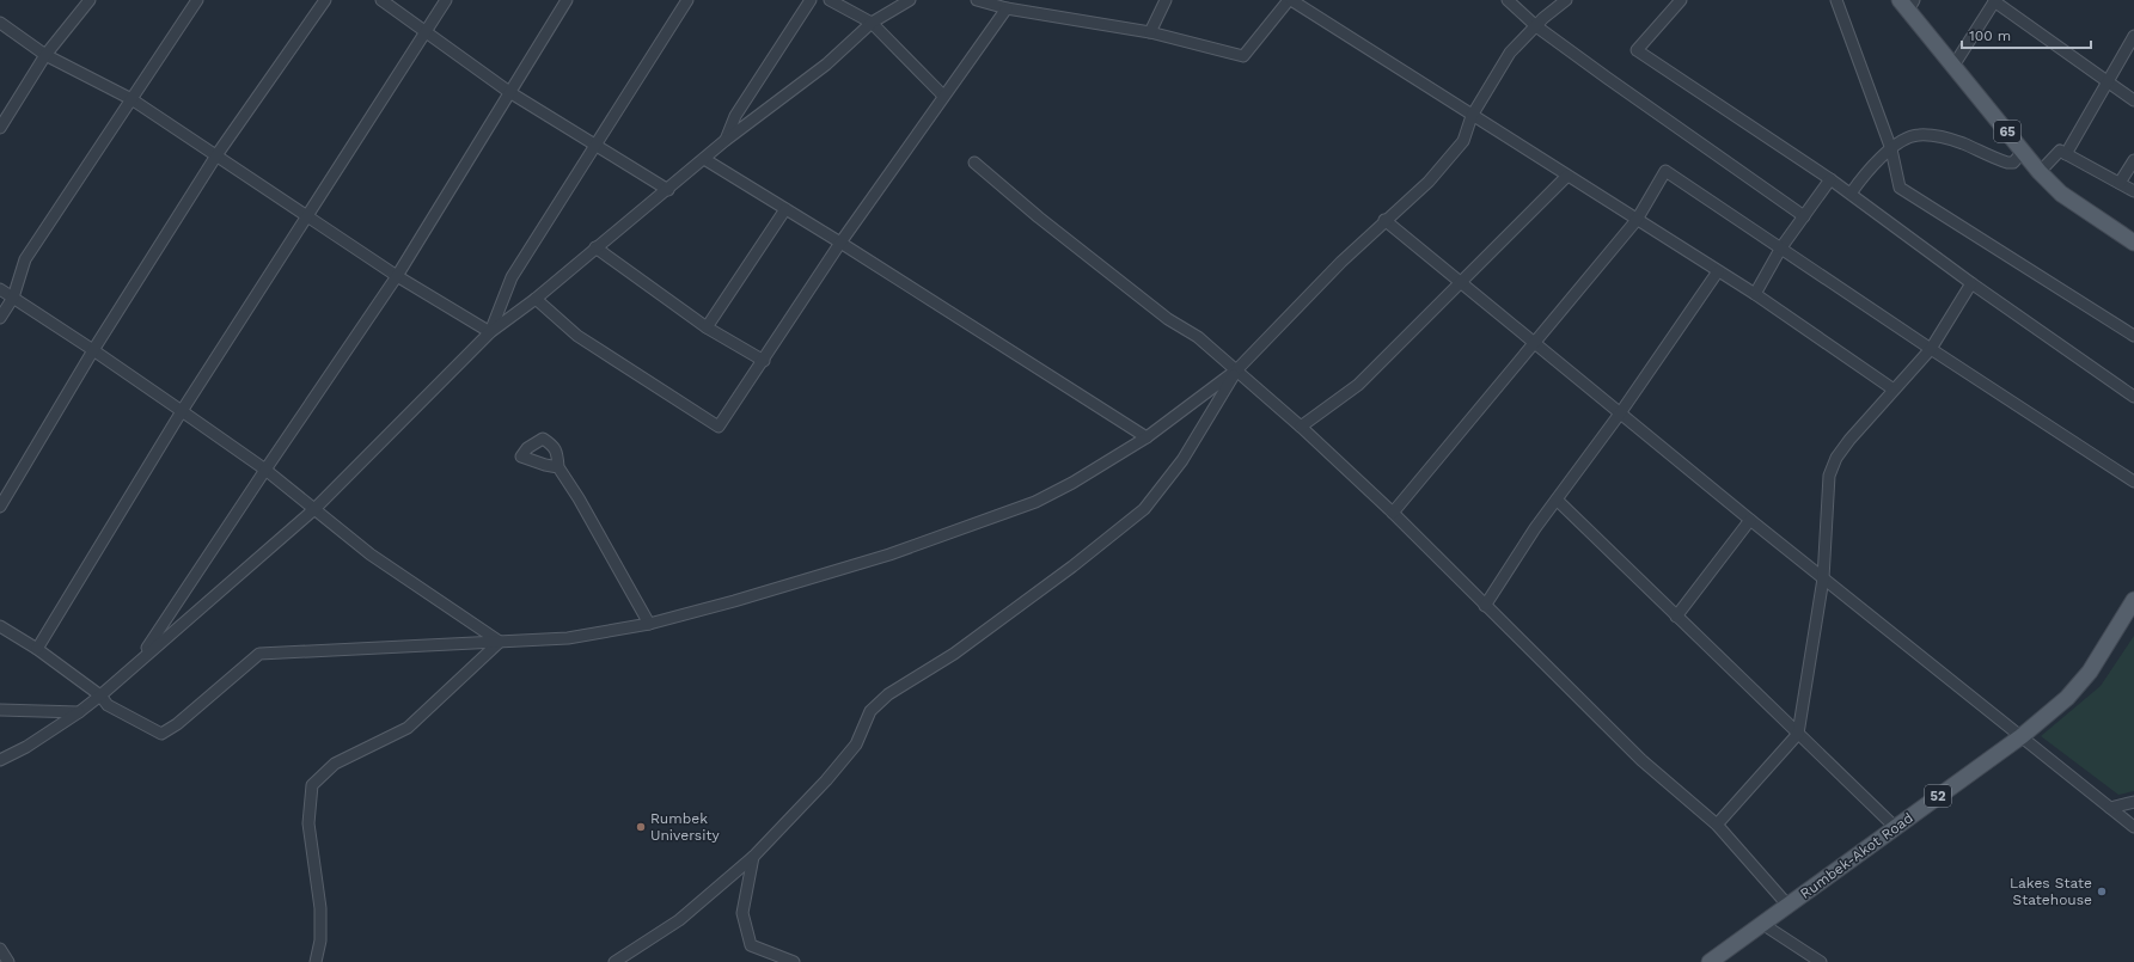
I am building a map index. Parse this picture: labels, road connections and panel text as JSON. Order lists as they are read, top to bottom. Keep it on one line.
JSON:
{"streets":{"main road":["65","52","Rumbek-Akot Road"]},"places":["Rumbek University","Lakes State Statehouse"],"scale_bar":"100 m"}
